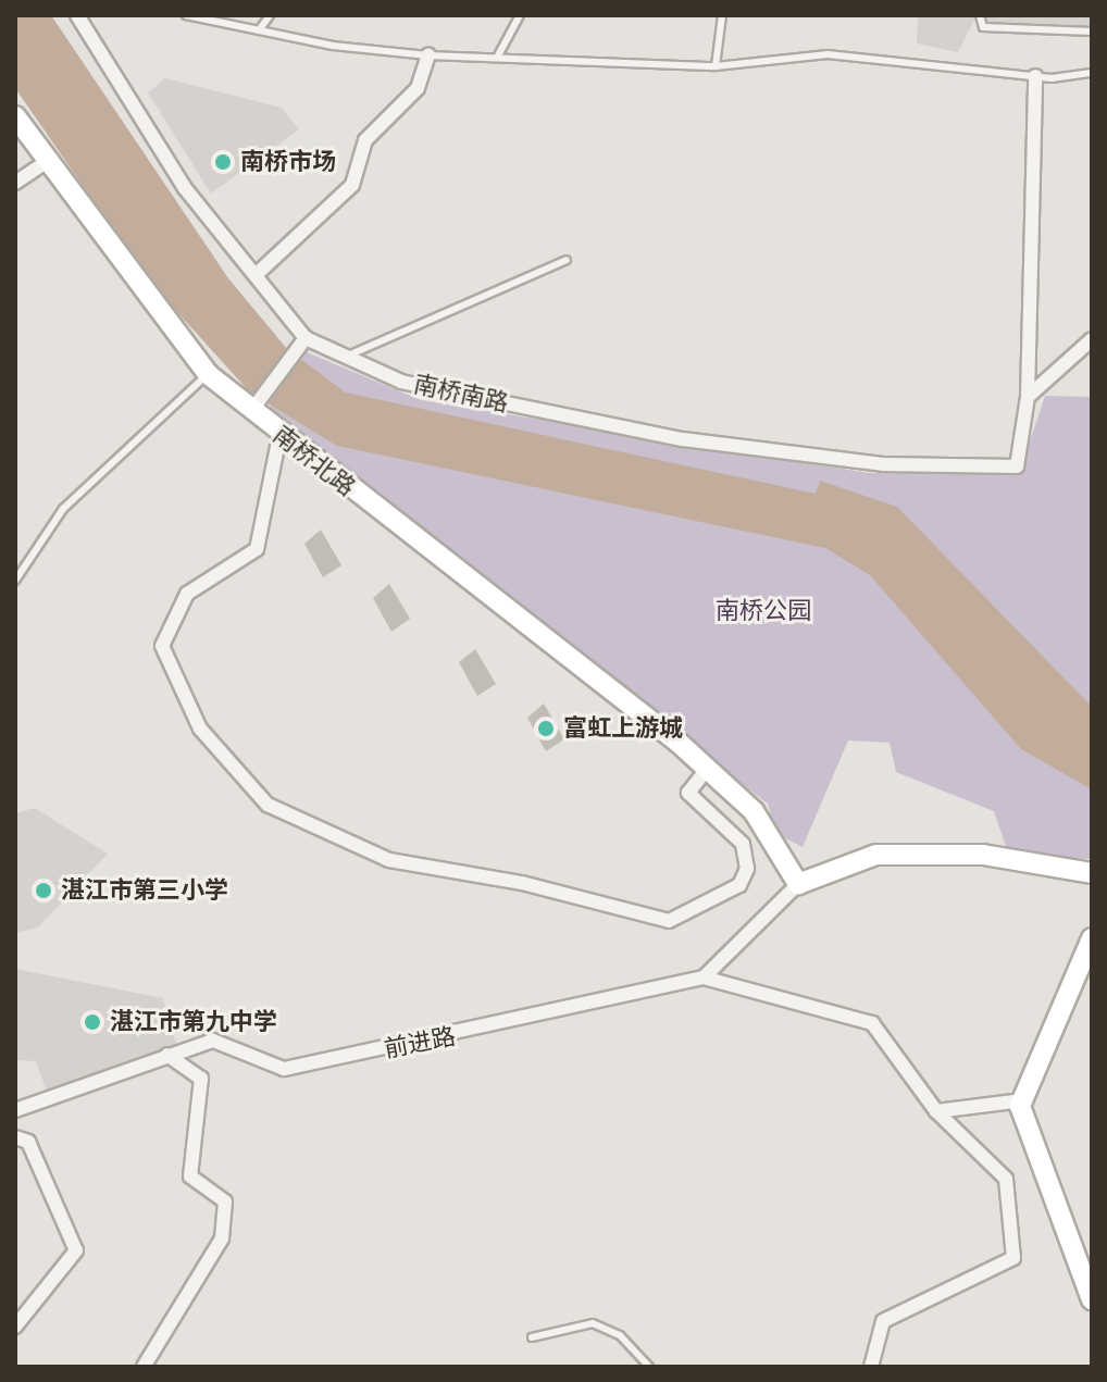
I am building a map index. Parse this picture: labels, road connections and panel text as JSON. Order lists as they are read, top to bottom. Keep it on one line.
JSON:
{"streets":{"street":["南桥南路","南桥北路","前进路"]},"parks":["南桥公园"],"places":["南桥市场","富虹上游城","湛江市第三小学","湛江市第九中学"]}
